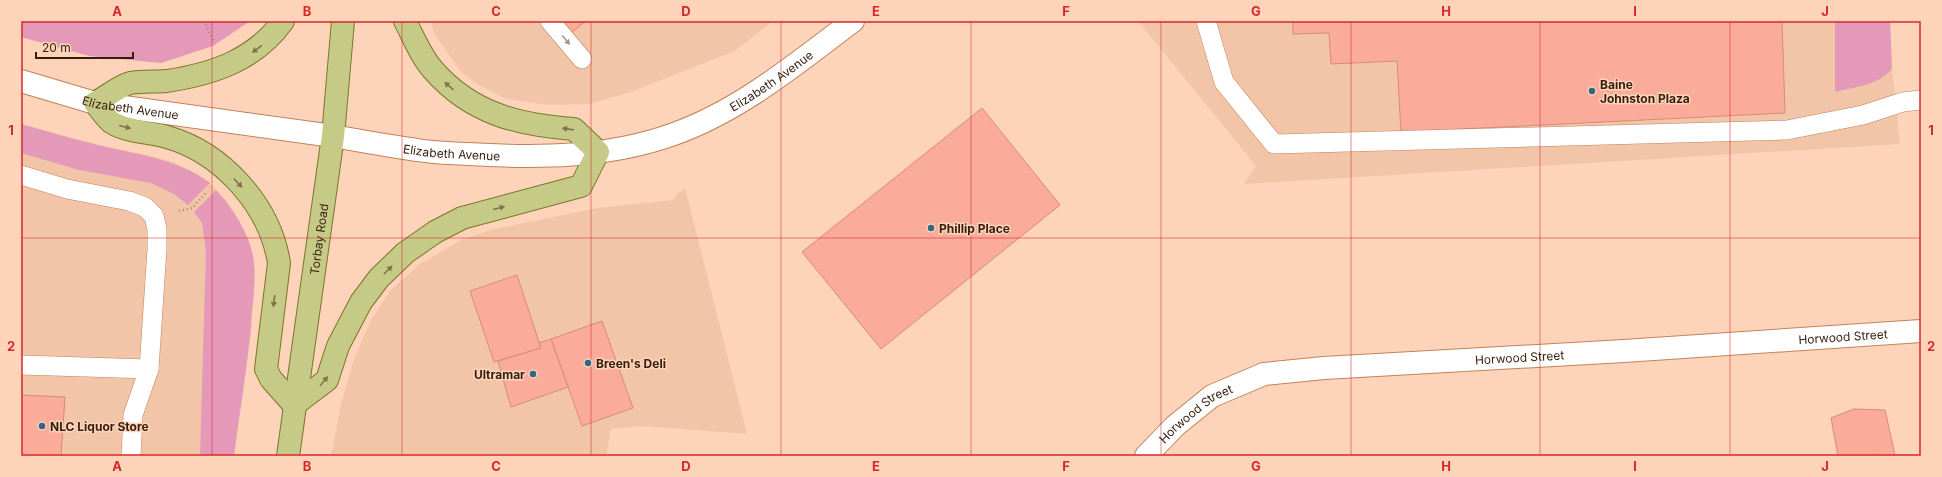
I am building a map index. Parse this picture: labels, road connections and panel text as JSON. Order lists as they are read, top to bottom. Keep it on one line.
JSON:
{"streets":{"main road":["Torbay Road"],"street":["Elizabeth Avenue","Horwood Street"]},"crossings":[["Elizabeth Avenue","Torbay Road"]],"places":["Baine Johnston Plaza","Phillip Place","Breen's Deli","Ultramar","NLC Liquor Store"],"scale_bar":"20 m","grid":{"columns":["A","B","C","D","E","F","G","H","I","J"],"rows":["1","2"]}}
